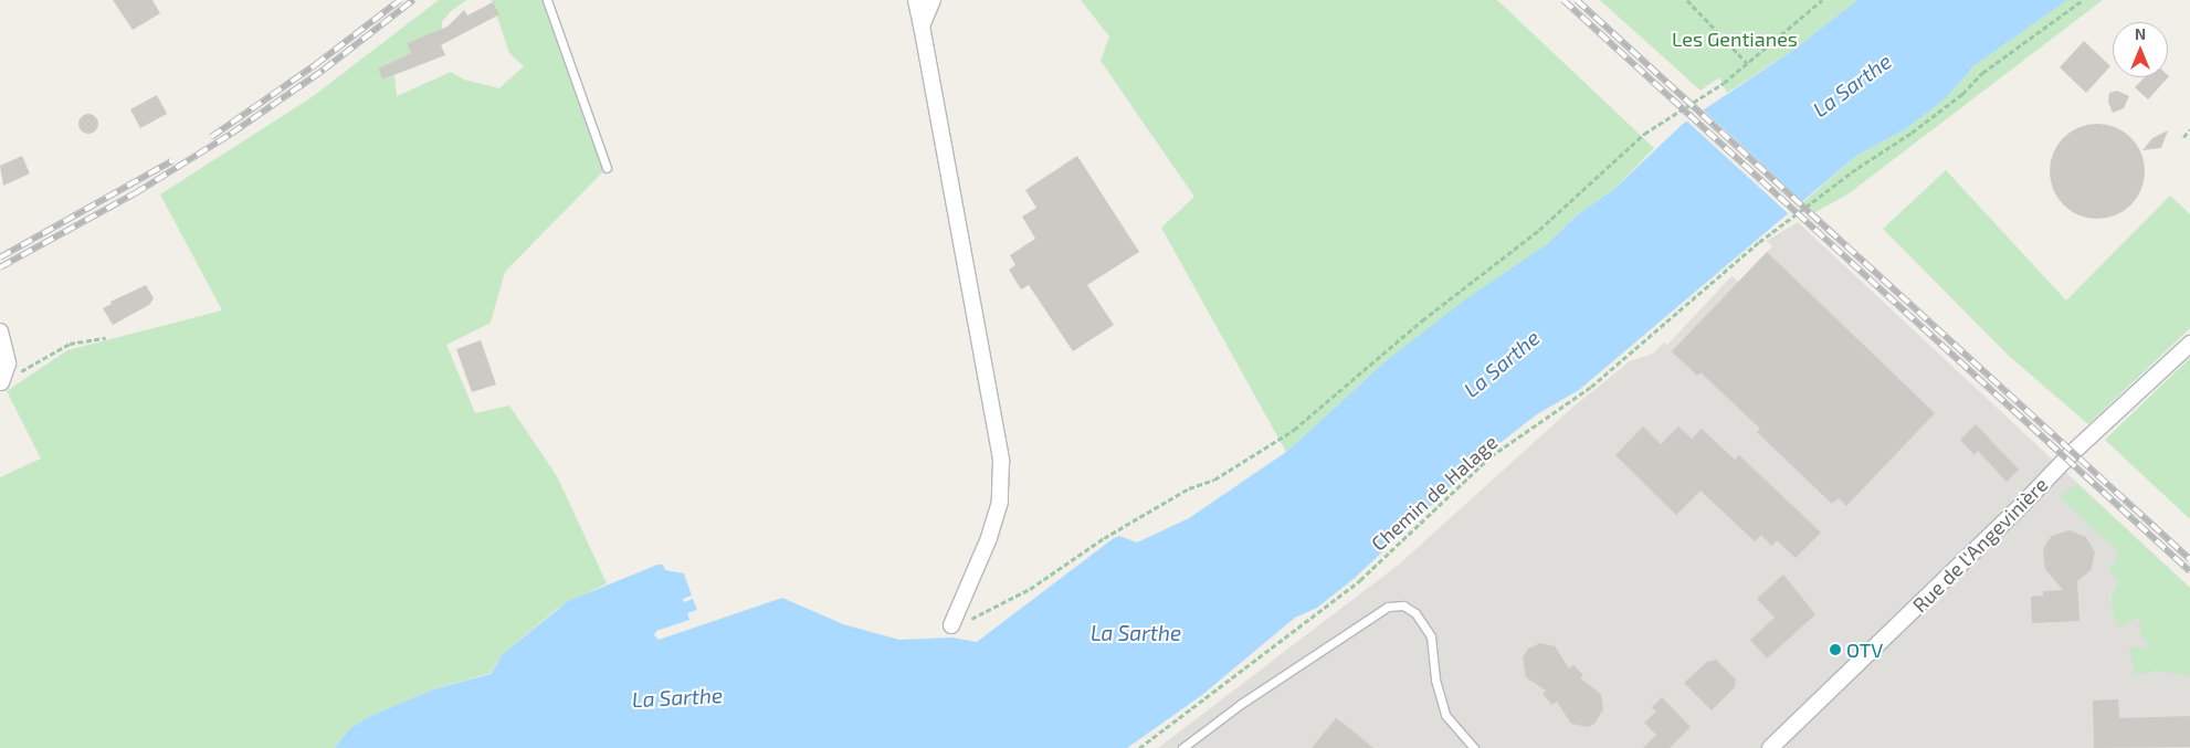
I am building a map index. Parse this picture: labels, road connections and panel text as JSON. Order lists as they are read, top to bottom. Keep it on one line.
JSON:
{"streets":{"street":["Rue de l'Angevinière"],"path":["Chemin de Halage"]},"water":["La Sarthe"],"parks":["Les Gentianes"],"places":["OTV"],"north":"top"}
